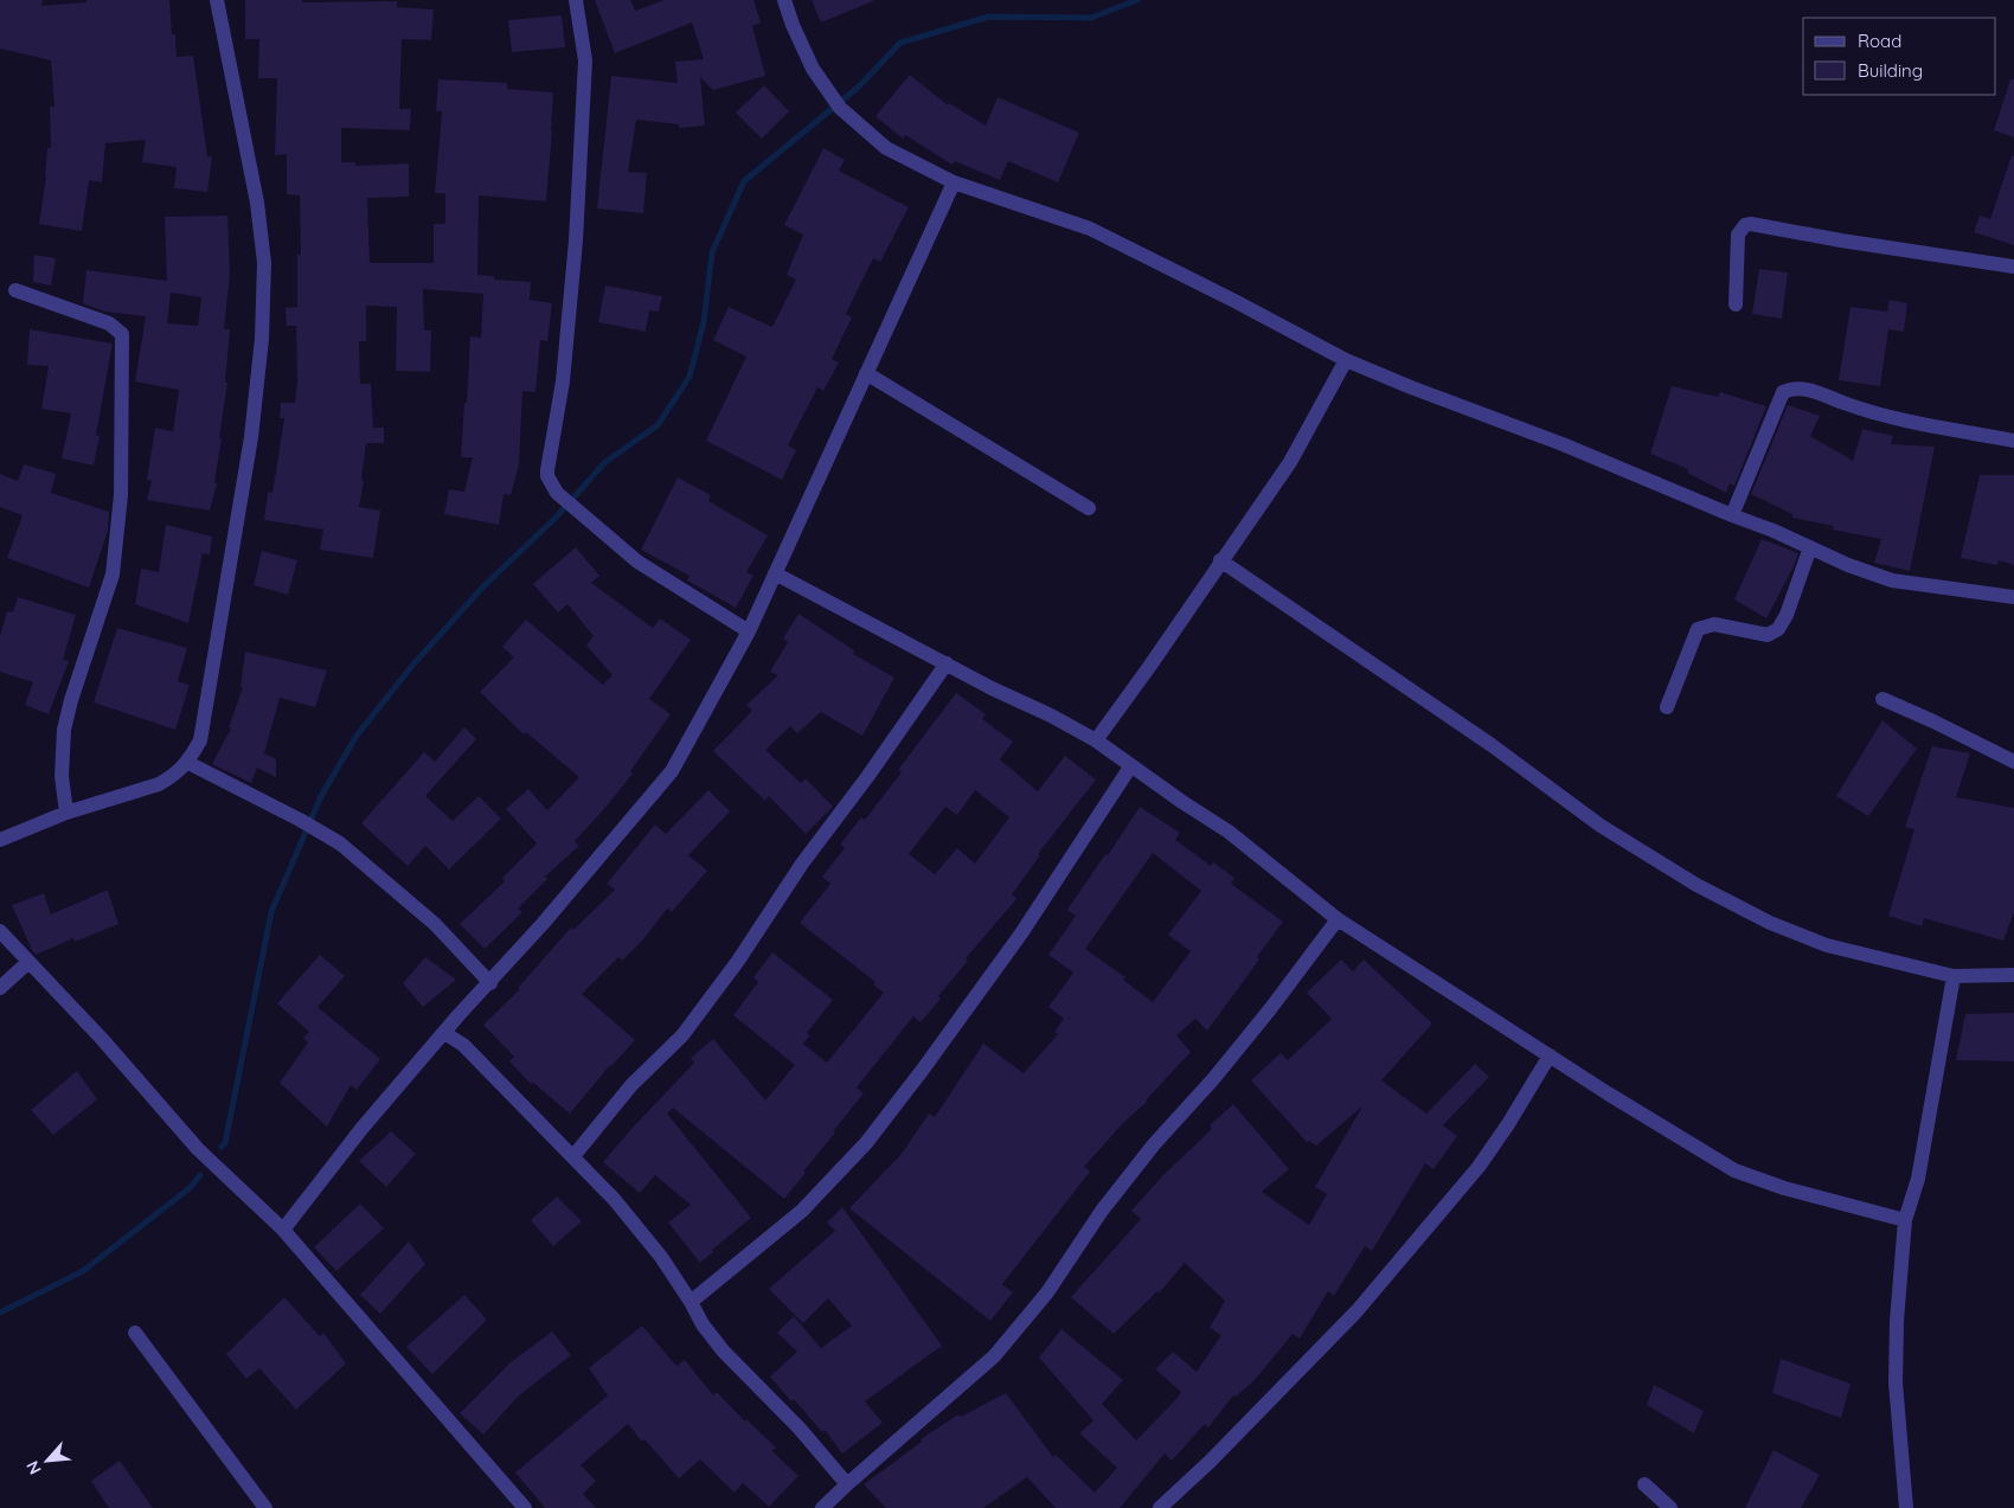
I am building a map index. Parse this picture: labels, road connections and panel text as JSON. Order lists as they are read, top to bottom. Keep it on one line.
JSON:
{"legend":["Road","Building"],"north":"bottom left"}
